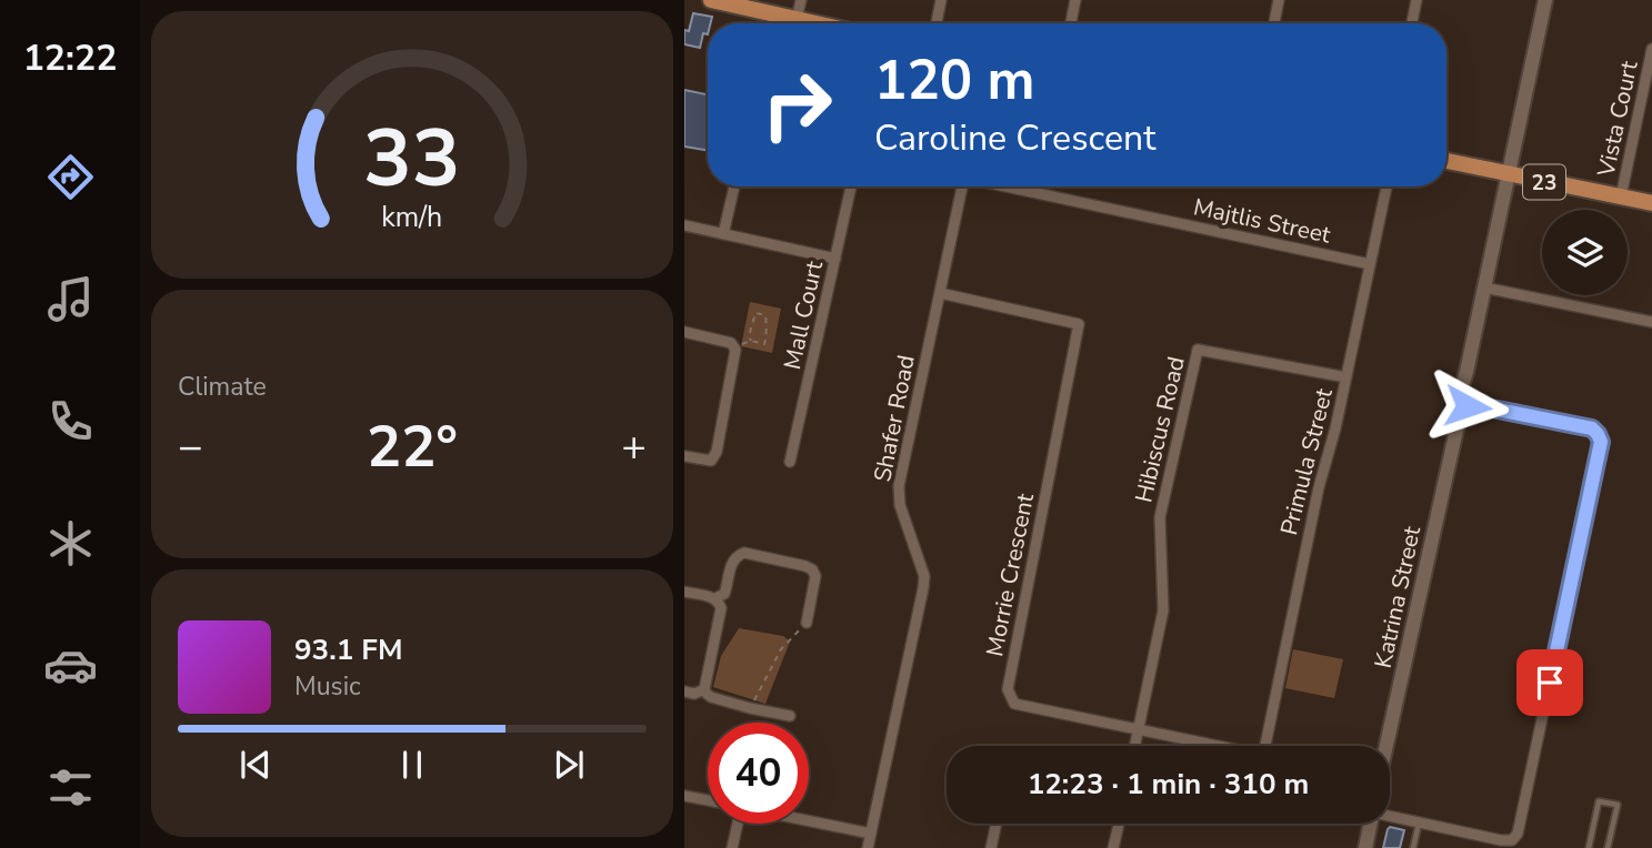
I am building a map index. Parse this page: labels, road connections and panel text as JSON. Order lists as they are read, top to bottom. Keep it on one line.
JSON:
{"streets":{"main road":["23"],"street":["Vista Court","Majtlis Street","Mall Court","Shafer Road","Hibiscus Road","Primula Street","Morrie Crescent","Katrina Street"]},"crossings":[["Vista Court","23"],["23","Katrina Street"],["Majtlis Street","Primula Street"],["Shafer Road","Morrie Crescent"],["Hibiscus Road","Primula Street"],["Hibiscus Road","Morrie Crescent"]],"page":{"tabs":"12:22","turn":["120 m","Caroline Crescent"],"tile":"Climate","heat":["−","22°","+"],"song":["93.1 FM","Music"],"limit":"40","trip":"12:23 · 1 min · 310 m","gauge":["33","km/h"]}}
